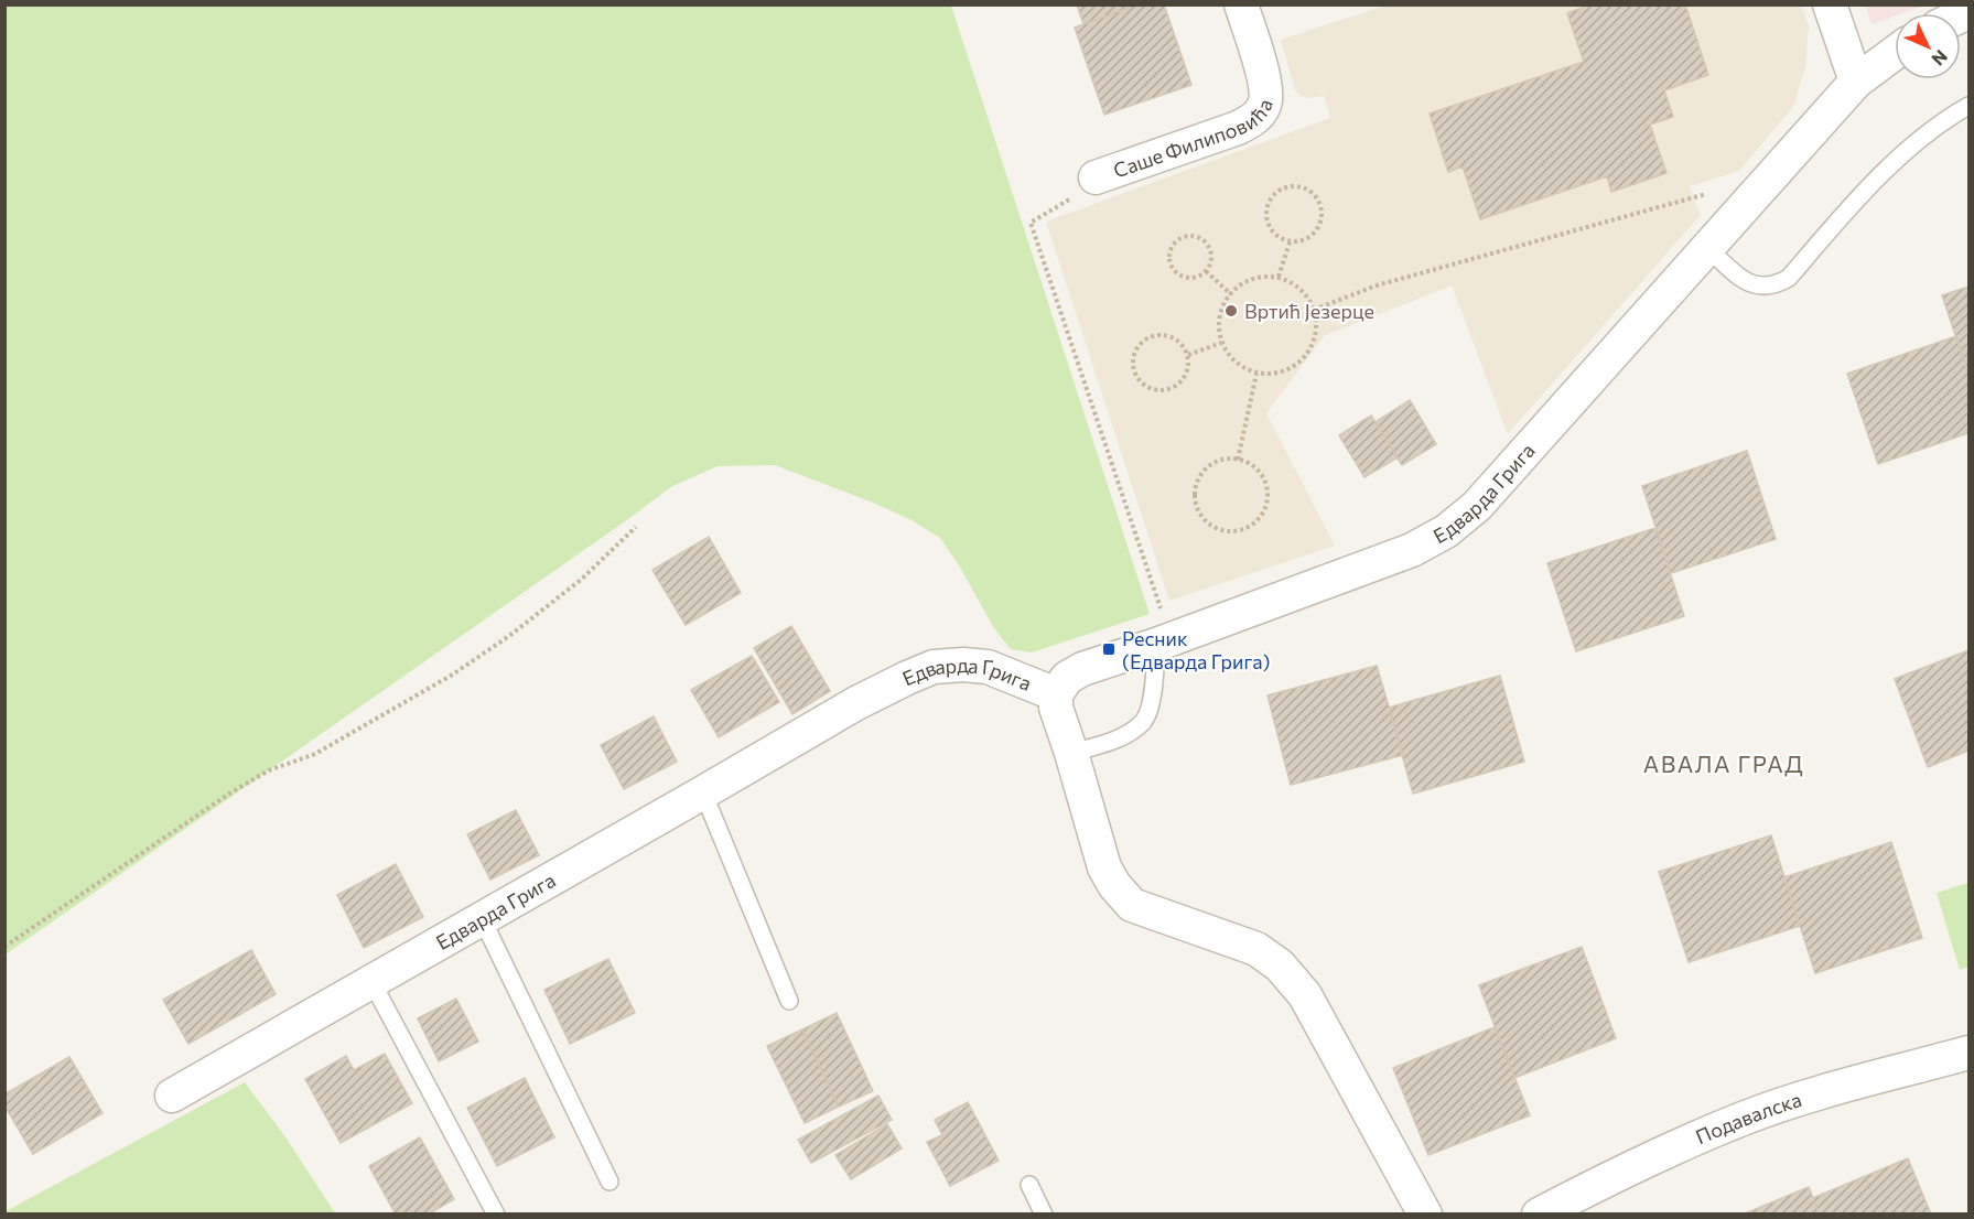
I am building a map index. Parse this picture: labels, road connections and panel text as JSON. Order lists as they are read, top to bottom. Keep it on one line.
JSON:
{"streets":{"street":["Саше Филиповића","Едварда Грига","Подавалска"]},"districts":["АВАЛА ГРАД"],"places":{"other":["Вртић Језерце"],"transit":["Ресник (Едварда Грига)"]},"north":"bottom right"}
